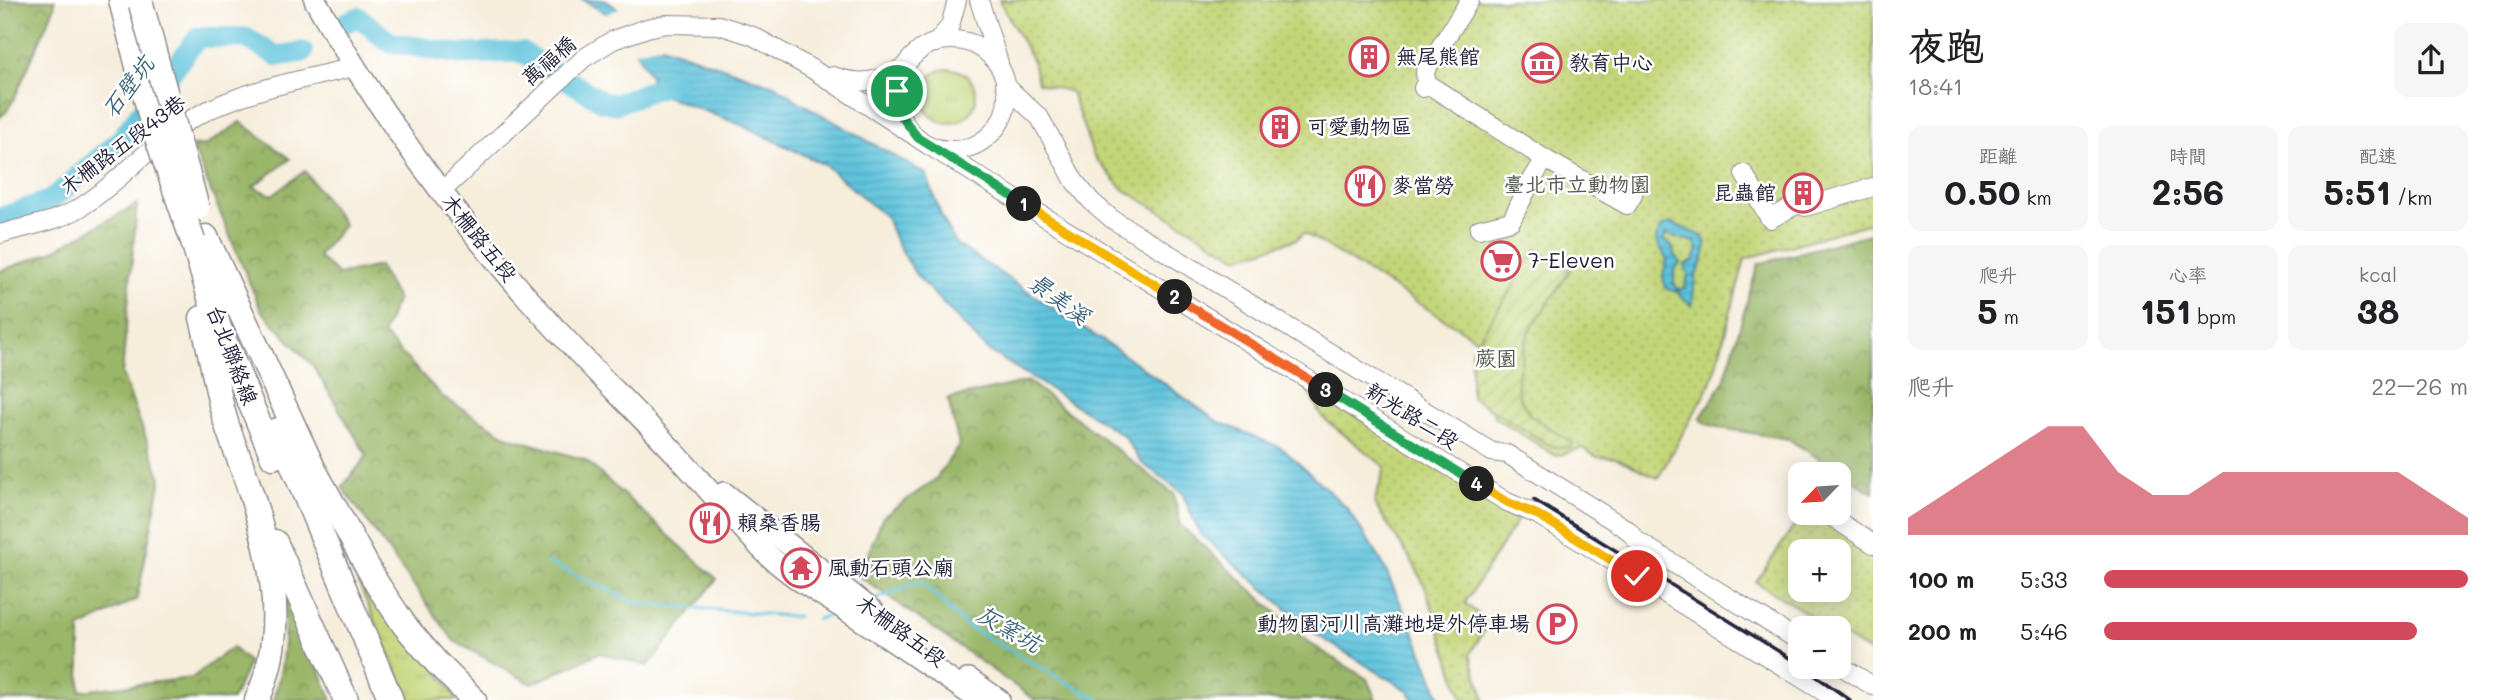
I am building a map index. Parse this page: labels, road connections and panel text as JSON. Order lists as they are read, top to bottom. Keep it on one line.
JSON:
{"streets":{"highway":["台北聯絡線"],"main road":["木柵路五段"],"street":["萬福橋","木柵路五段43巷","新光路二段"]},"crossings":[["萬福橋","木柵路五段"],["萬福橋","新光路二段"],["木柵路五段43巷","木柵路五段"]],"water":["石壁坑","景美溪","灰窯坑"],"parks":["臺北市立動物園","蕨園"],"places":{"building":["無尾熊館","可愛動物區","昆蟲館"],"museum":["教育中心"],"restaurant":["麥當勞","賴桑香腸"],"supermarket":["7-Eleven"],"temple":["風動石頭公廟"],"parking":["動物園河川高灘地堤外停車場"]},"north":"bottom left","page":{"heading":["夜跑","18:41"],"stats":[["距離","0.50 km"],["時間","2:56"],["配速","5:51 /km"],["爬升","5 m"],["心率","151 bpm"],["kcal","38"]],"pins":["1","2","3","4"],"chart":["爬升","22–26 m"],"map_buttons":["+","−"],"list":[{"name":"100 m","note":"5:33"},{"name":"200 m","note":"5:46"}]}}
